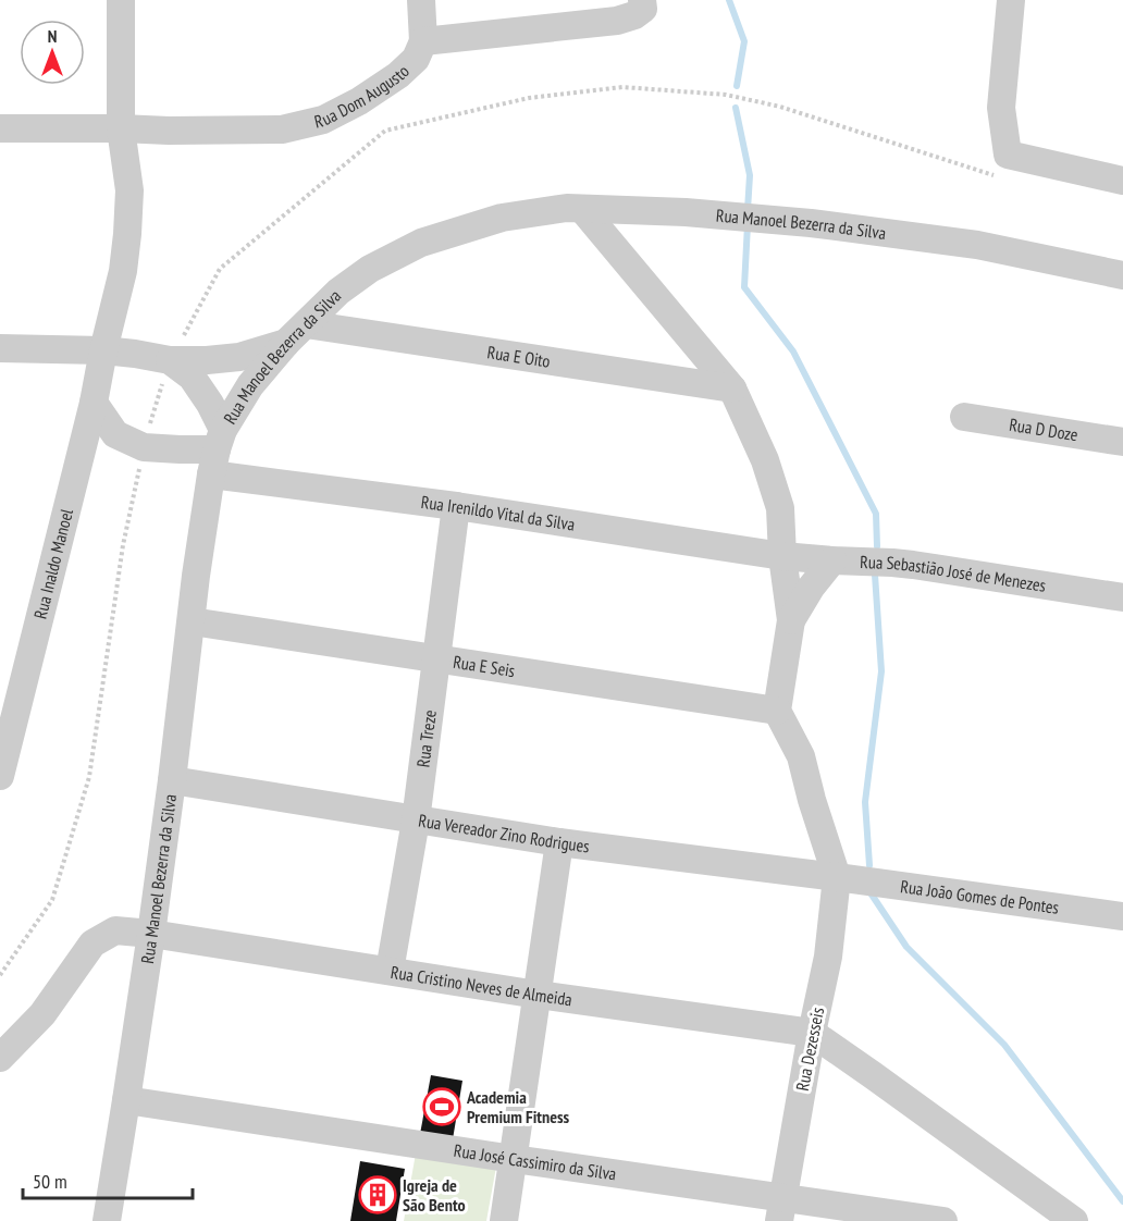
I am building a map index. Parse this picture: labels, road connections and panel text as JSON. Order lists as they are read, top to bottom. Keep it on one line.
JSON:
{"streets":{"street":["Rua Dom Augusto","Rua Manoel Bezerra da Silva","Rua E Oito","Rua D Doze","Rua Irenildo Vital da Silva","Rua Inaldo Manoel","Rua Sebastião José de Menezes","Rua E Seis","Rua Treze","Rua Vereador Zino Rodrigues","Rua João Gomes de Pontes","Rua Cristino Neves de Almeida","Rua Dezesseis","Rua José Cassimiro da Silva"]},"crossings":[["Rua Dom Augusto","Rua Inaldo Manoel"],["Rua Manoel Bezerra da Silva","Rua E Oito"],["Rua Manoel Bezerra da Silva","Rua Irenildo Vital da Silva"],["Rua Manoel Bezerra da Silva","Rua E Seis"],["Rua Manoel Bezerra da Silva","Rua Vereador Zino Rodrigues"],["Rua Manoel Bezerra da Silva","Rua Cristino Neves de Almeida"],["Rua Manoel Bezerra da Silva","Rua José Cassimiro da Silva"],["Rua Irenildo Vital da Silva","Rua Inaldo Manoel"],["Rua Irenildo Vital da Silva","Rua Sebastião José de Menezes"],["Rua Irenildo Vital da Silva","Rua Treze"],["Rua E Seis","Rua Treze"],["Rua Treze","Rua Vereador Zino Rodrigues"],["Rua Treze","Rua Cristino Neves de Almeida"],["Rua Vereador Zino Rodrigues","Rua João Gomes de Pontes"],["Rua Vereador Zino Rodrigues","Rua Dezesseis"],["Rua João Gomes de Pontes","Rua Dezesseis"],["Rua Cristino Neves de Almeida","Rua Dezesseis"],["Rua Dezesseis","Rua José Cassimiro da Silva"]],"places":{"sports":["Academia Premium Fitness"],"building":["Igreja de São Bento"]},"scale_bar":"50 m","north":"top"}
